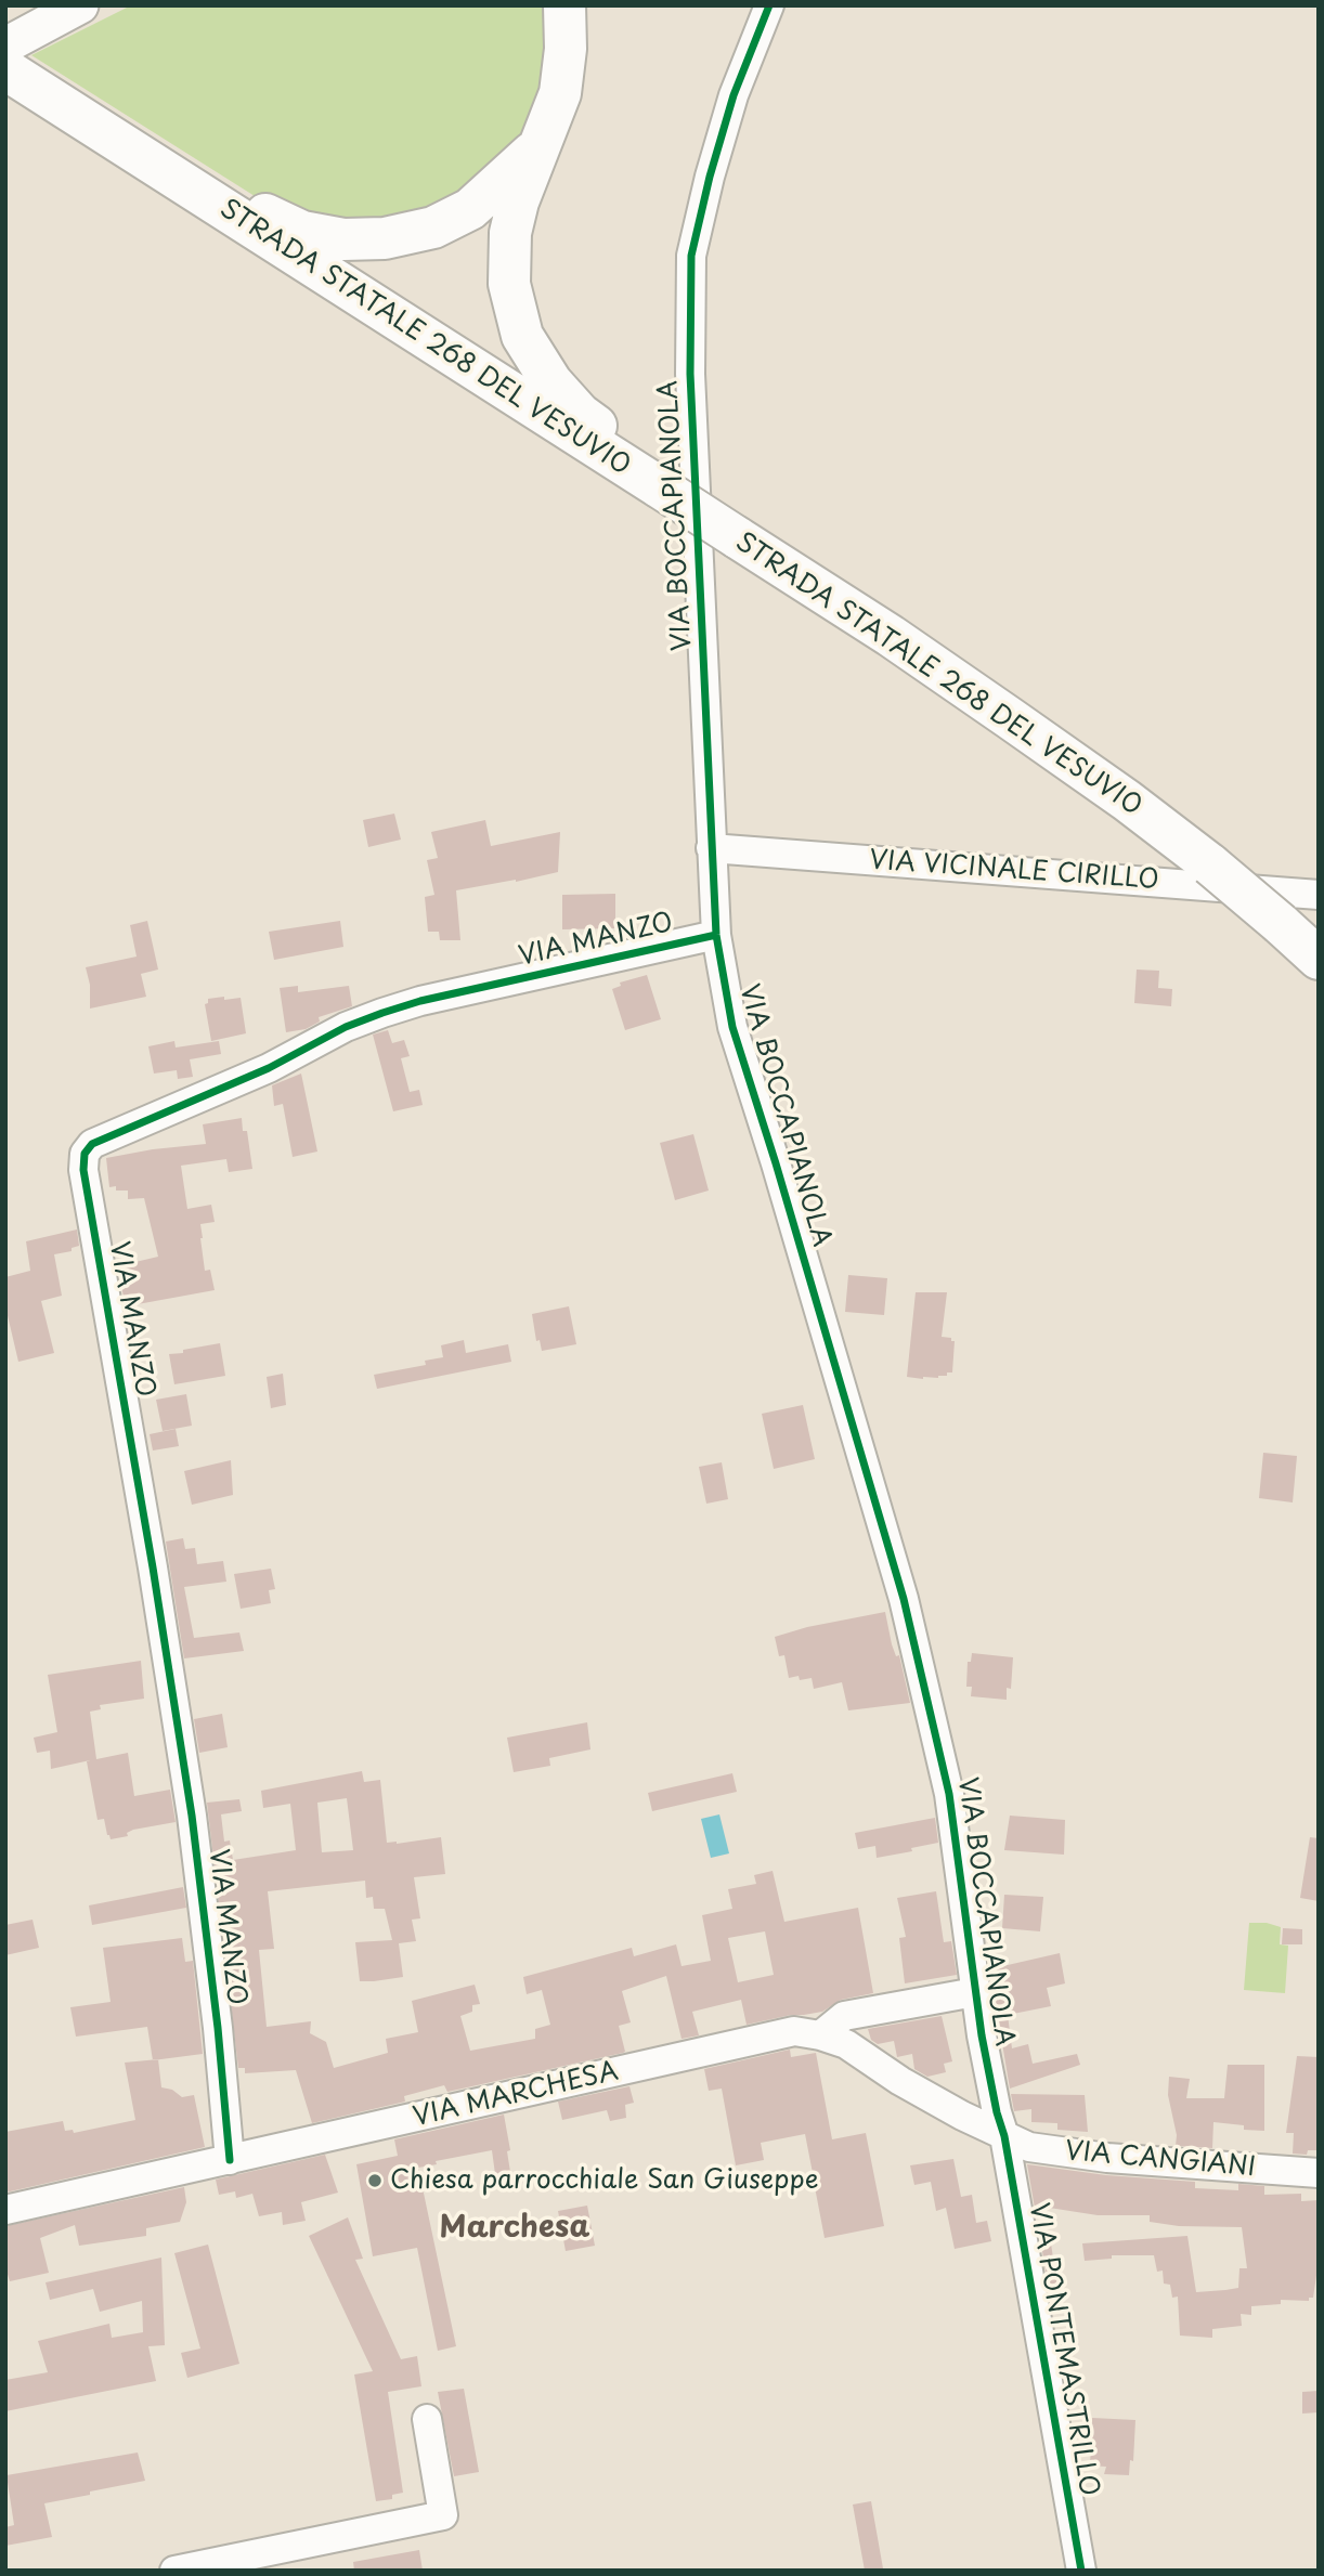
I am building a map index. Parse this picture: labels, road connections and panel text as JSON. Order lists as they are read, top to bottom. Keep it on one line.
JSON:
{"streets":{"highway":["STRADA STATALE 268 DEL VESUVIO"],"street":["VIA BOCCAPIANOLA","VIA VICINALE CIRILLO","VIA MANZO","VIA MARCHESA","VIA CANGIANI","VIA PONTEMASTRILLO"]},"crossings":[["VIA BOCCAPIANOLA","VIA VICINALE CIRILLO"],["VIA BOCCAPIANOLA","VIA MANZO"],["VIA BOCCAPIANOLA","VIA MARCHESA"],["VIA BOCCAPIANOLA","VIA CANGIANI"],["VIA BOCCAPIANOLA","VIA PONTEMASTRILLO"],["VIA MANZO","VIA MARCHESA"],["VIA MARCHESA","VIA CANGIANI"],["VIA MARCHESA","VIA PONTEMASTRILLO"],["VIA CANGIANI","VIA PONTEMASTRILLO"]],"districts":["Marchesa"],"places":["Chiesa parrocchiale San Giuseppe"]}
